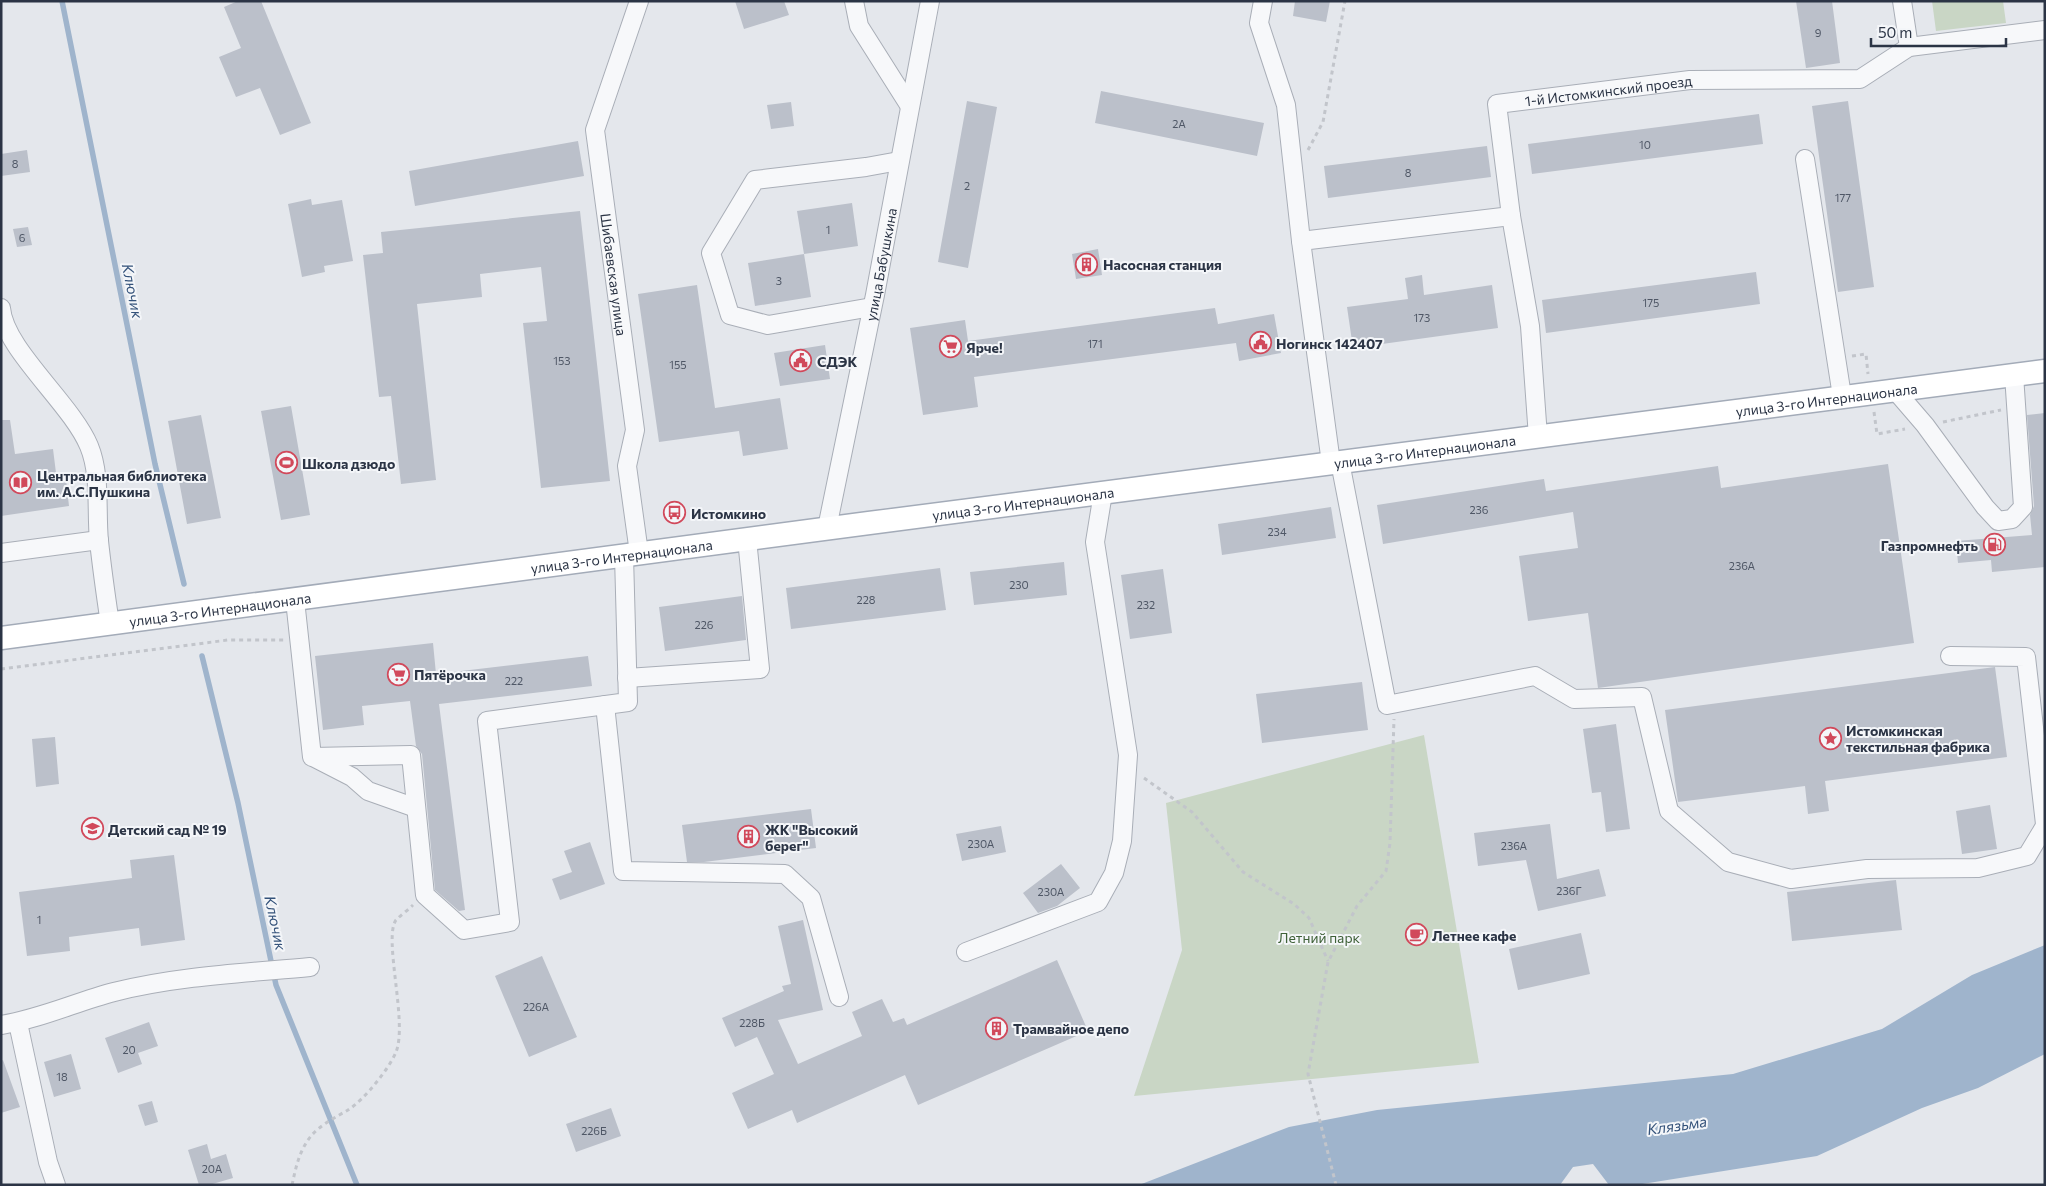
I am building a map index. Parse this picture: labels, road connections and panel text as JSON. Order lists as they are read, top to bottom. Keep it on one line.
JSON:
{"streets":{"main road":["улица 3-го Интернационала"],"street":["1-й Истомкинский проезд","улица Бабушкина","Шибаевская улица"]},"crossings":[["1-й Истомкинский проезд","улица 3-го Интернационала"],["улица Бабушкина","улица 3-го Интернационала"],["Шибаевская улица","улица 3-го Интернационала"]],"water":["Ключик","Клязьма"],"parks":["Летний парк"],"places":{"building":["Насосная станция","ЖК \"Высокий берег\"","Трамвайное депо"],"public building":["Ногинск 142407","СДЭК"],"supermarket":["Ярче!","Пятёрочка"],"sports":["Школа дзюдо"],"library":["Центральная библиотека им. А.С.Пушкина"],"bus stop":["Истомкино"],"fuel station":["Газпромнефть"],"place":["Истомкинская текстильная фабрика"],"school or university":["Детский сад № 19"],"cafe":["Летнее кафе"]},"house_numbers":["9","2А","10","8","8","2","177","1","6","3","175","173","171","153","155","236","234","236А","230","228","232","226","222","230А","236А","236Г","230А","1","226А","228Б","20","18","226Б","20А"],"scale_bar":"50 m"}
